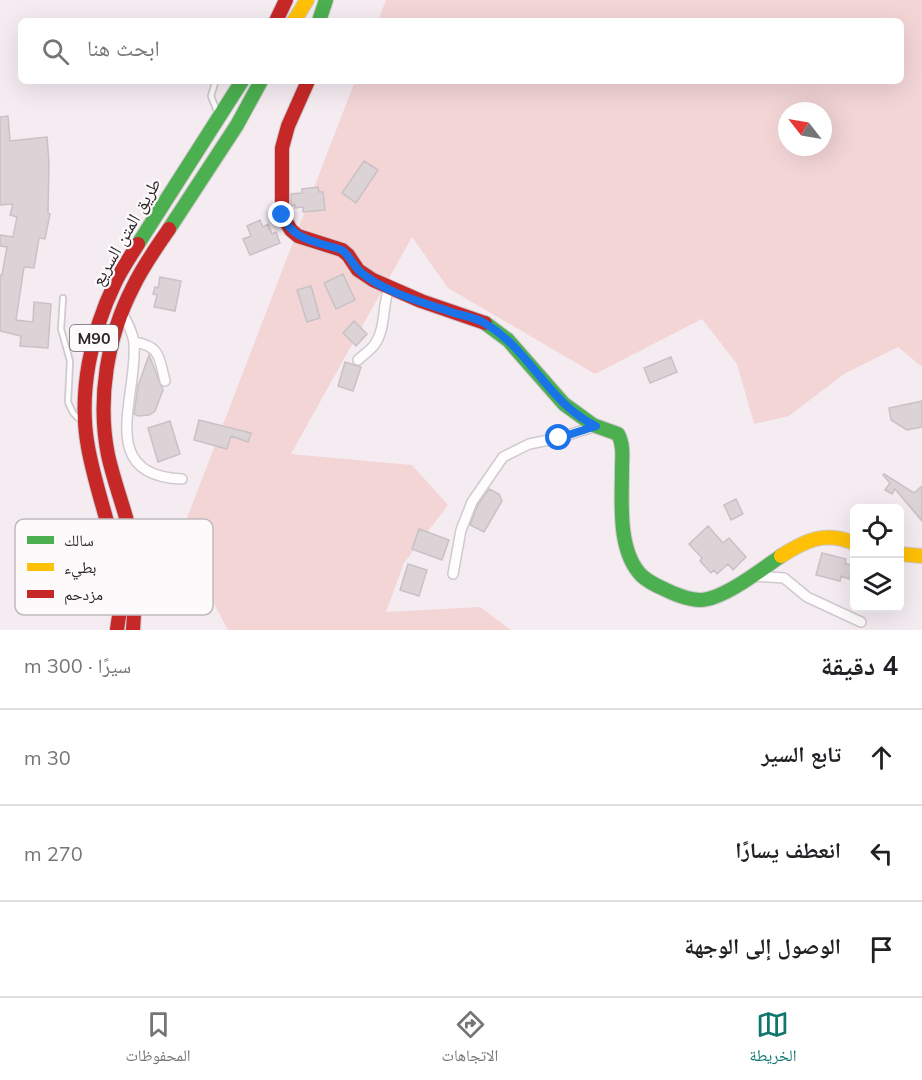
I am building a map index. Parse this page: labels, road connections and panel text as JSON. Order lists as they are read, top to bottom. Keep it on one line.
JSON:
{"streets":{"main road":["طريق المتن السريع","M90"]},"legend":["سالك","بطيء","مزدحم"],"north":"top left","page":{"search":"ابحث هنا","heading":["4 دقيقة","سيرًا · 300 m"],"list":[["تابع السير","30 m"],["انعطف يسارًا","270 m"],"الوصول إلى الوجهة"],"nav":["الخريطة","الاتجاهات","المحفوظات"]}}
